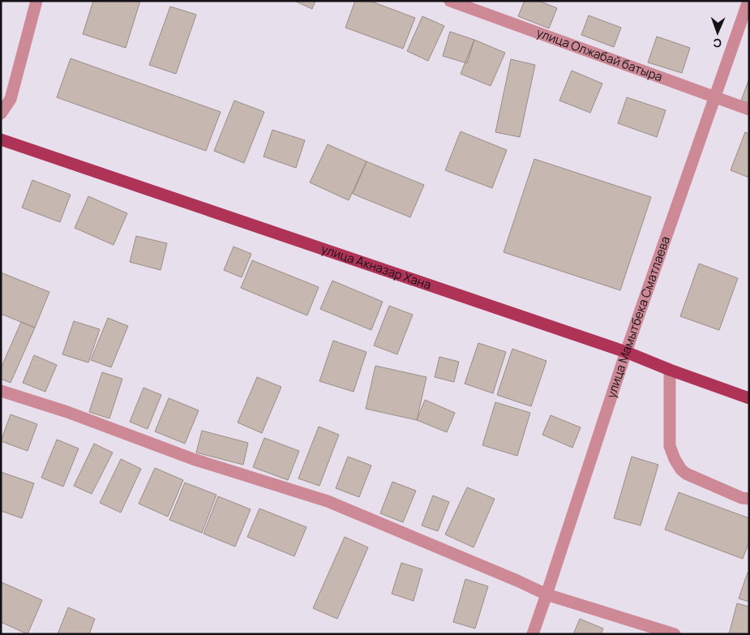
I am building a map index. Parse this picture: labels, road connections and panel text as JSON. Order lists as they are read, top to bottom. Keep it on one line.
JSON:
{"streets":{"main road":["улица Акназар Хана"],"street":["улица Олжабай батыра","улица Мамытбека Сматлаева"]},"crossings":[["улица Олжабай батыра","улица Мамытбека Сматлаева"],["улица Акназар Хана","улица Мамытбека Сматлаева"]],"north":"bottom"}
